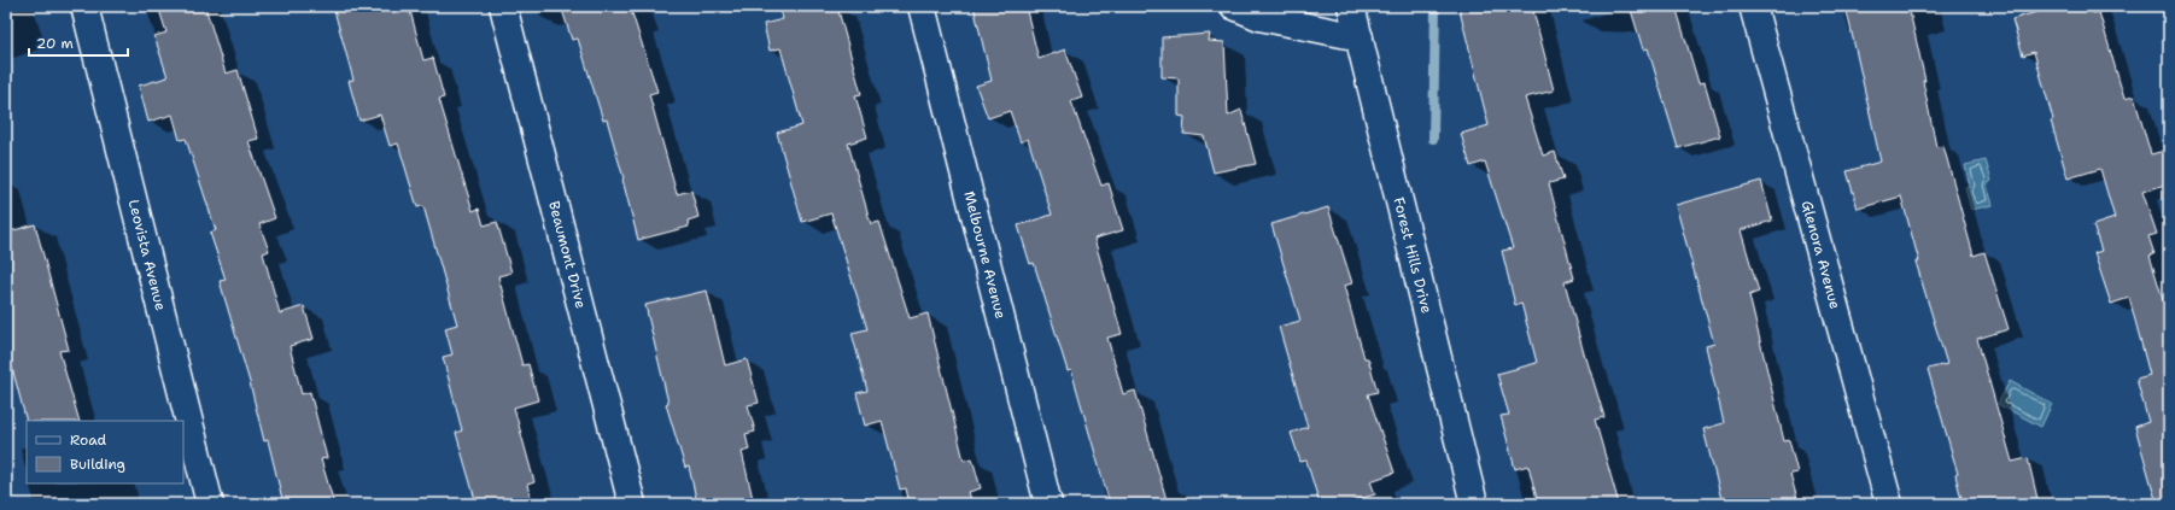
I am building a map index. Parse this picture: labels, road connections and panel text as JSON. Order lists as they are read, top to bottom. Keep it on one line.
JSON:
{"streets":{"street":["Forest Hills Drive","Leovista Avenue","Beaumont Drive","Melbourne Avenue","Glenora Avenue"]},"legend":["Road","Building"],"scale_bar":"20 m"}
